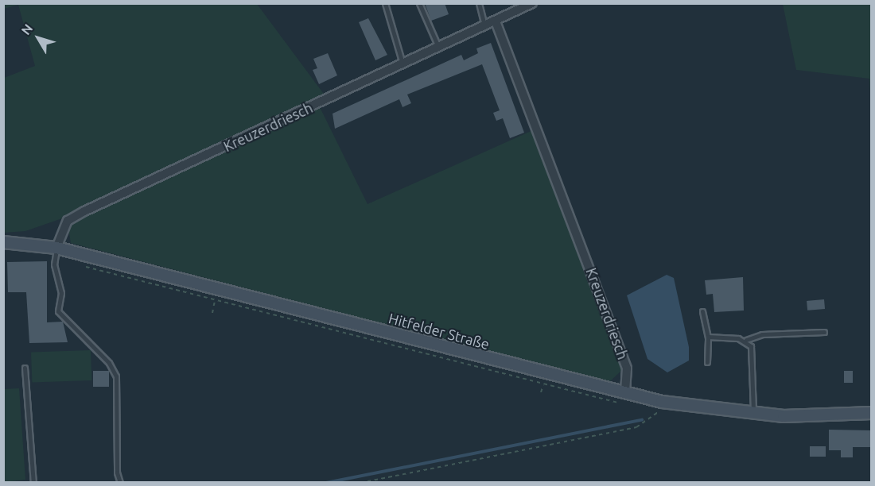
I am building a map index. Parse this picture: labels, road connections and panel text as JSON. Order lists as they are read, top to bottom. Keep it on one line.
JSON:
{"streets":{"main road":["Hitfelder Straße"],"street":["Kreuzerdriesch"]},"crossings":[["Kreuzerdriesch","Hitfelder Straße"]],"north":"top left"}
